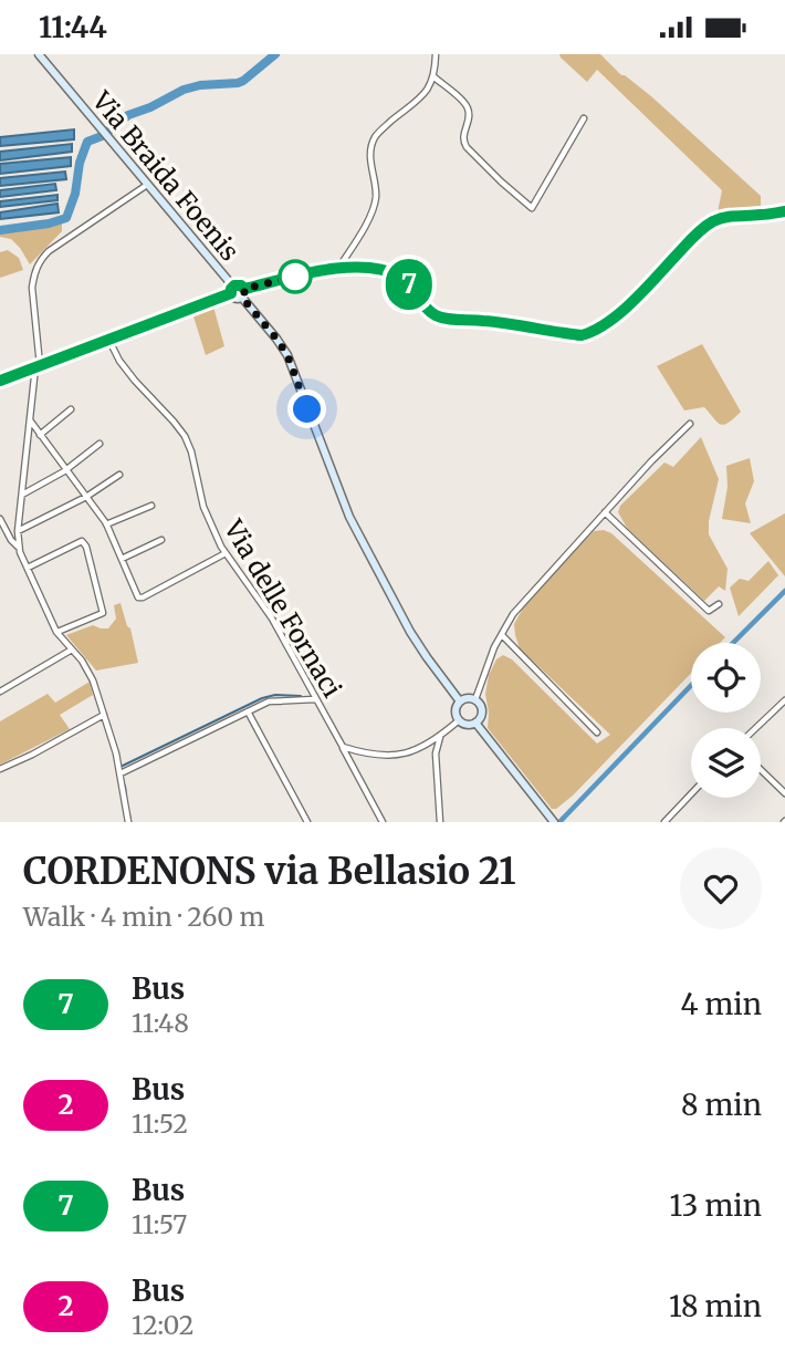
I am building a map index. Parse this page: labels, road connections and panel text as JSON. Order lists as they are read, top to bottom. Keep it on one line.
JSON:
{"streets":{"street":["Via Braida Foenis","Via delle Fornaci"]},"lines":["bus line 7"],"page":{"status":"11:44","on_map":"7","heading":["CORDENONS via Bellasio 21","Walk · 4 min · 260 m"],"list":[{"mark":"7","name":"Bus","note":"11:48","value":"4 min"},{"mark":"2","name":"Bus","note":"11:52","value":"8 min"},{"mark":"7","name":"Bus","note":"11:57","value":"13 min"},{"mark":"2","name":"Bus","note":"12:02","value":"18 min"}]}}
